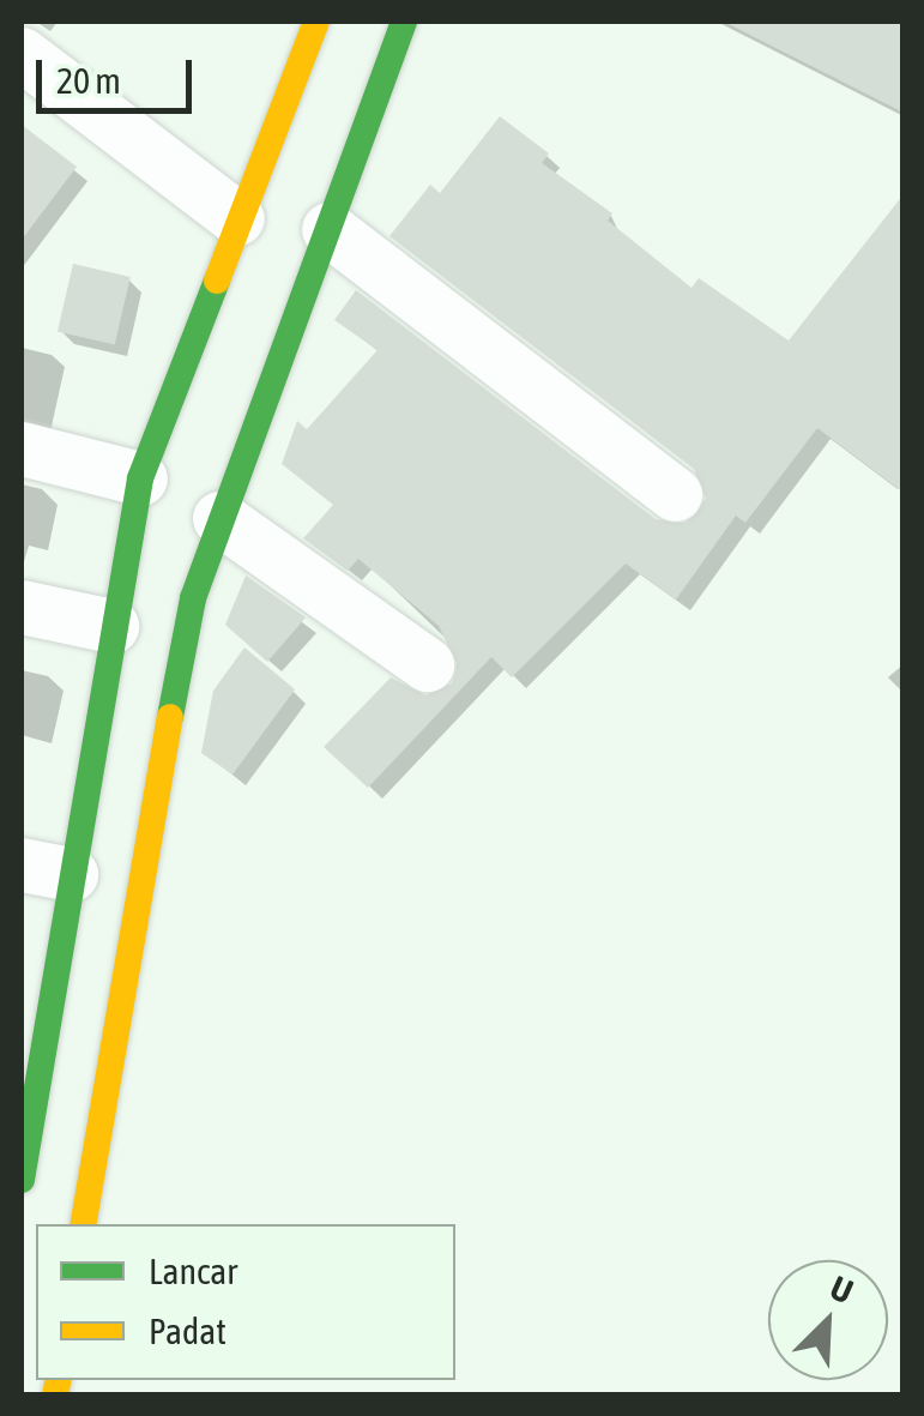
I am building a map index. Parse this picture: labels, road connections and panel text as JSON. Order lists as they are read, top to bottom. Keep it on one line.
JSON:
{"legend":["Lancar","Padat"],"scale_bar":"20 m","north":"top right"}
